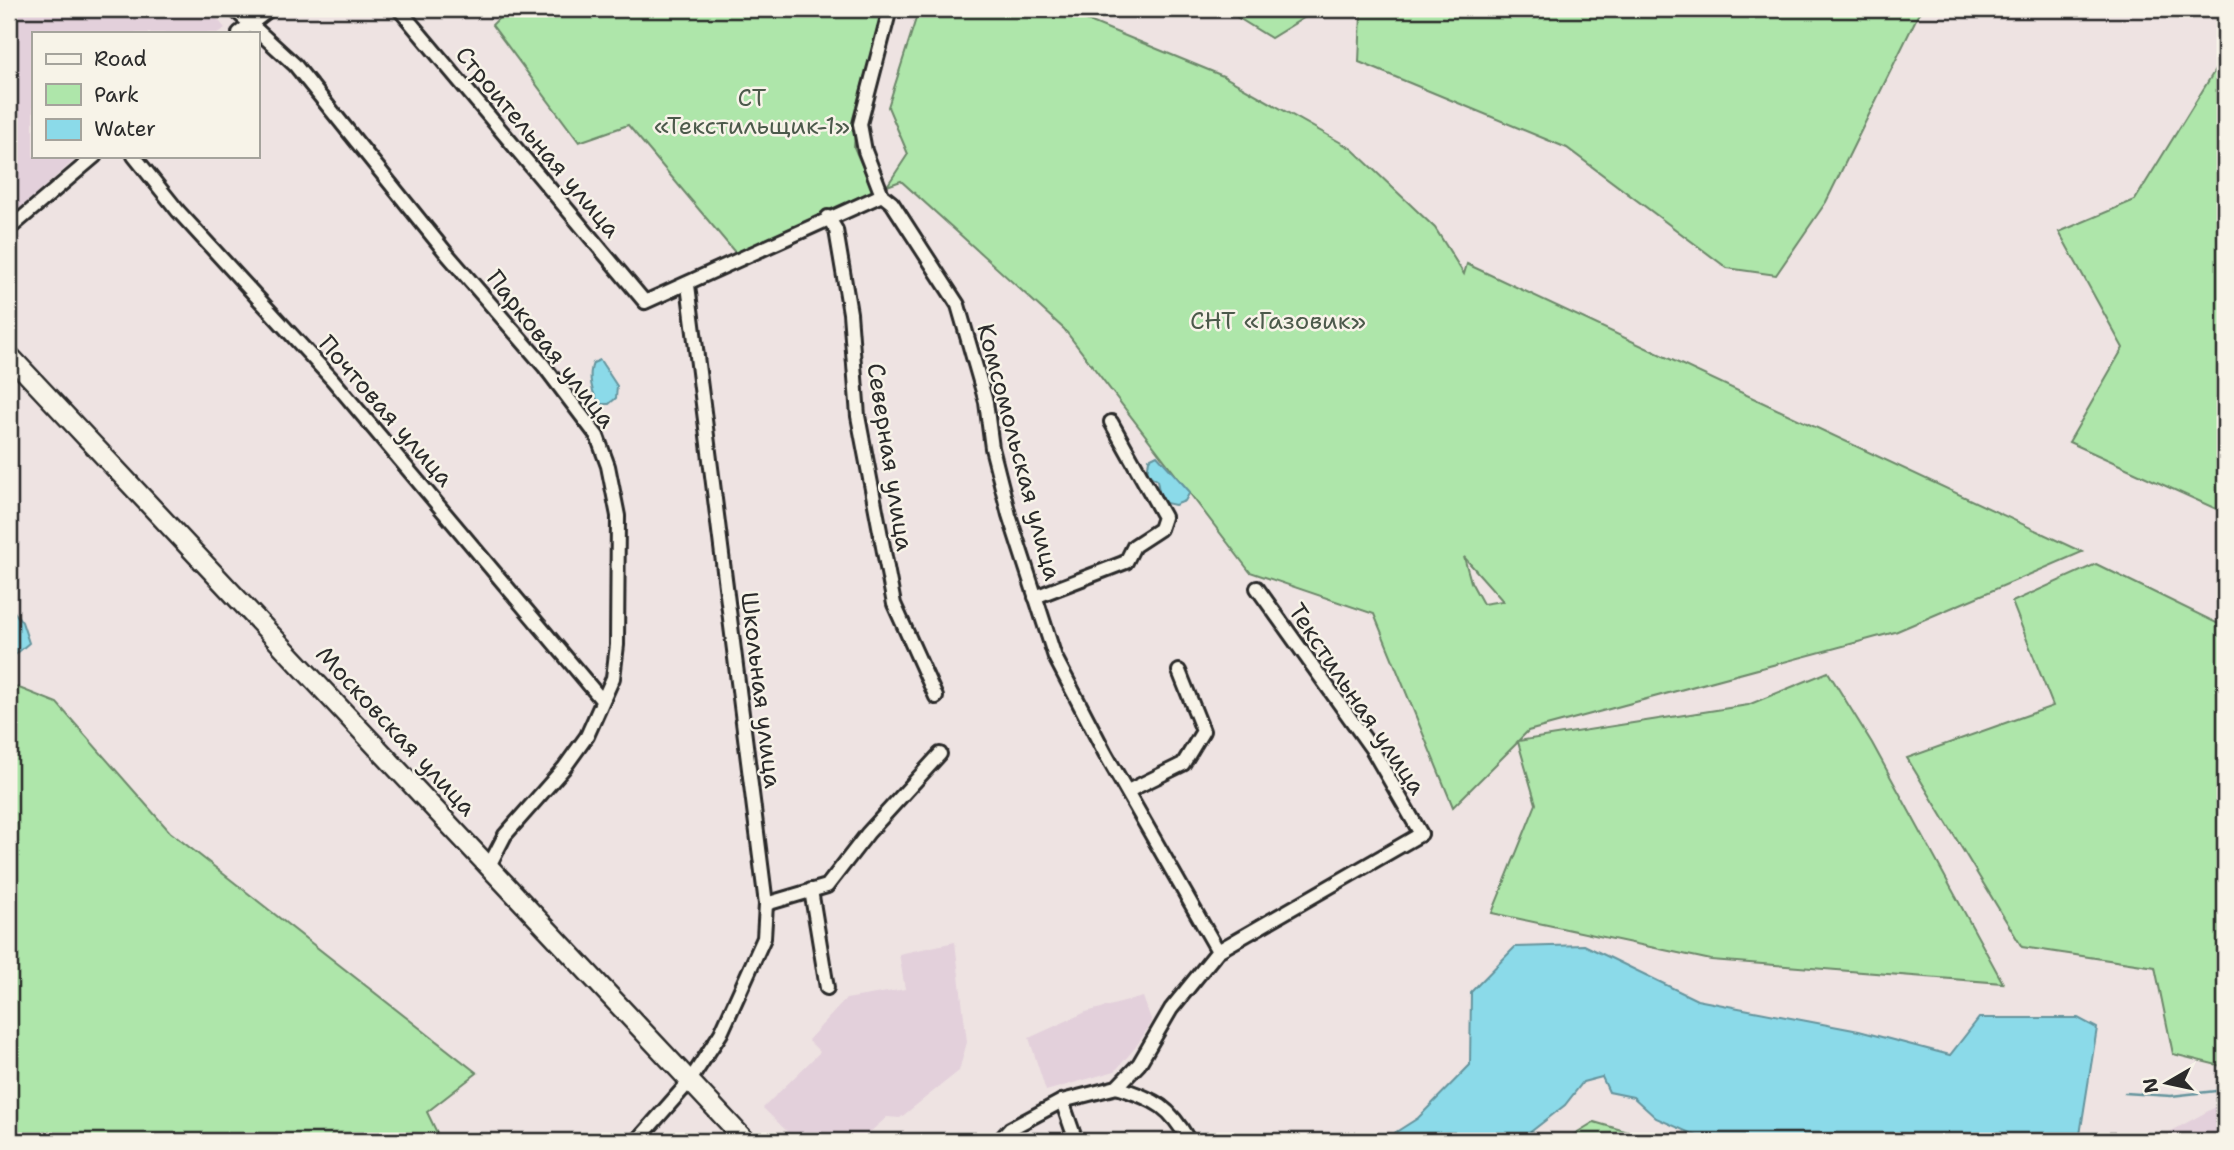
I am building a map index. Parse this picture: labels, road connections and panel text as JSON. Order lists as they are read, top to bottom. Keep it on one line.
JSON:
{"streets":{"highway":["Московская улица"],"street":["Строительная улица","Парковая улица","Почтовая улица","Комсомольская улица","Северная улица","Школьная улица","Текстильная улица"]},"crossings":[["Строительная улица","Школьная улица"],["Парковая улица","Почтовая улица"],["Парковая улица","Московская улица"],["Комсомольская улица","Текстильная улица"],["Школьная улица","Московская улица"]],"parks":["СТ «Текстильщик-1»","СНТ «Газовик»"],"legend":["Road","Park","Water"],"north":"left"}
